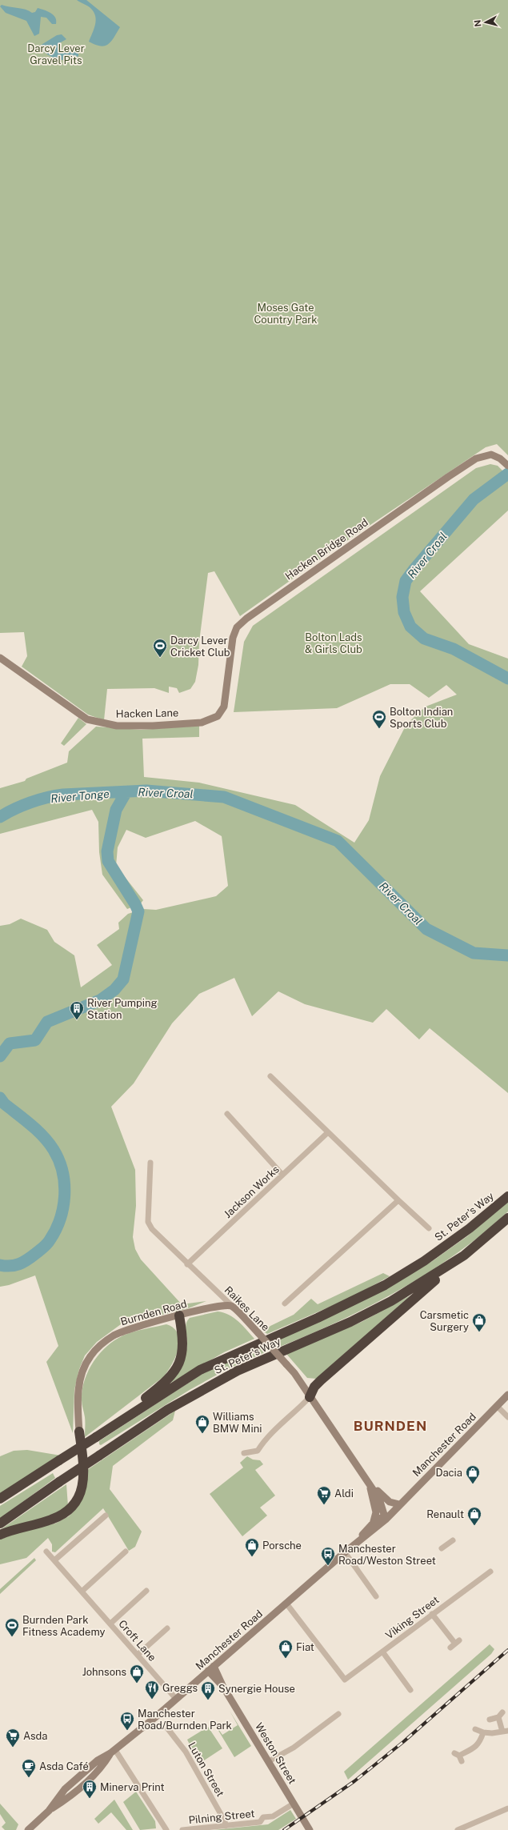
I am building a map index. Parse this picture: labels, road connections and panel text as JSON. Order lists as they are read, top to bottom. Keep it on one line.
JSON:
{"streets":{"highway":["St. Peter's Way"],"main road":["Hacken Bridge Road","Hacken Lane","Raikes Lane","Burnden Road","Manchester Road","Weston Street"],"street":["Jackson Works","Viking Street","Croft Lane","Luton Street","Pilning Street"]},"crossings":[["Hacken Bridge Road","Hacken Lane"],["Jackson Works","Raikes Lane"],["Raikes Lane","Burnden Road"],["Raikes Lane","Manchester Road"],["Manchester Road","Viking Street"],["Manchester Road","Croft Lane"],["Manchester Road","Weston Street"],["Weston Street","Pilning Street"],["Luton Street","Pilning Street"]],"districts":["BURNDEN"],"water":["River Croal","River Tonge"],"parks":["Darcy Lever Gravel Pits","Moses Gate Country Park","Bolton Lads & Girls Club"],"places":{"sports":["Darcy Lever Cricket Club","Bolton Indian Sports Club","Burnden Park Fitness Academy"],"building":["River Pumping Station","Synergie House","Minerva Print"],"shop":["Carsmetic Surgery","Williams BMW Mini","Dacia","Renault","Porsche","Fiat","Johnsons"],"supermarket":["Aldi","Asda"],"bus stop":["Manchester Road/Weston Street","Manchester Road/Burnden Park"],"restaurant":["Greggs"],"cafe":["Asda Café"]},"north":"left"}
